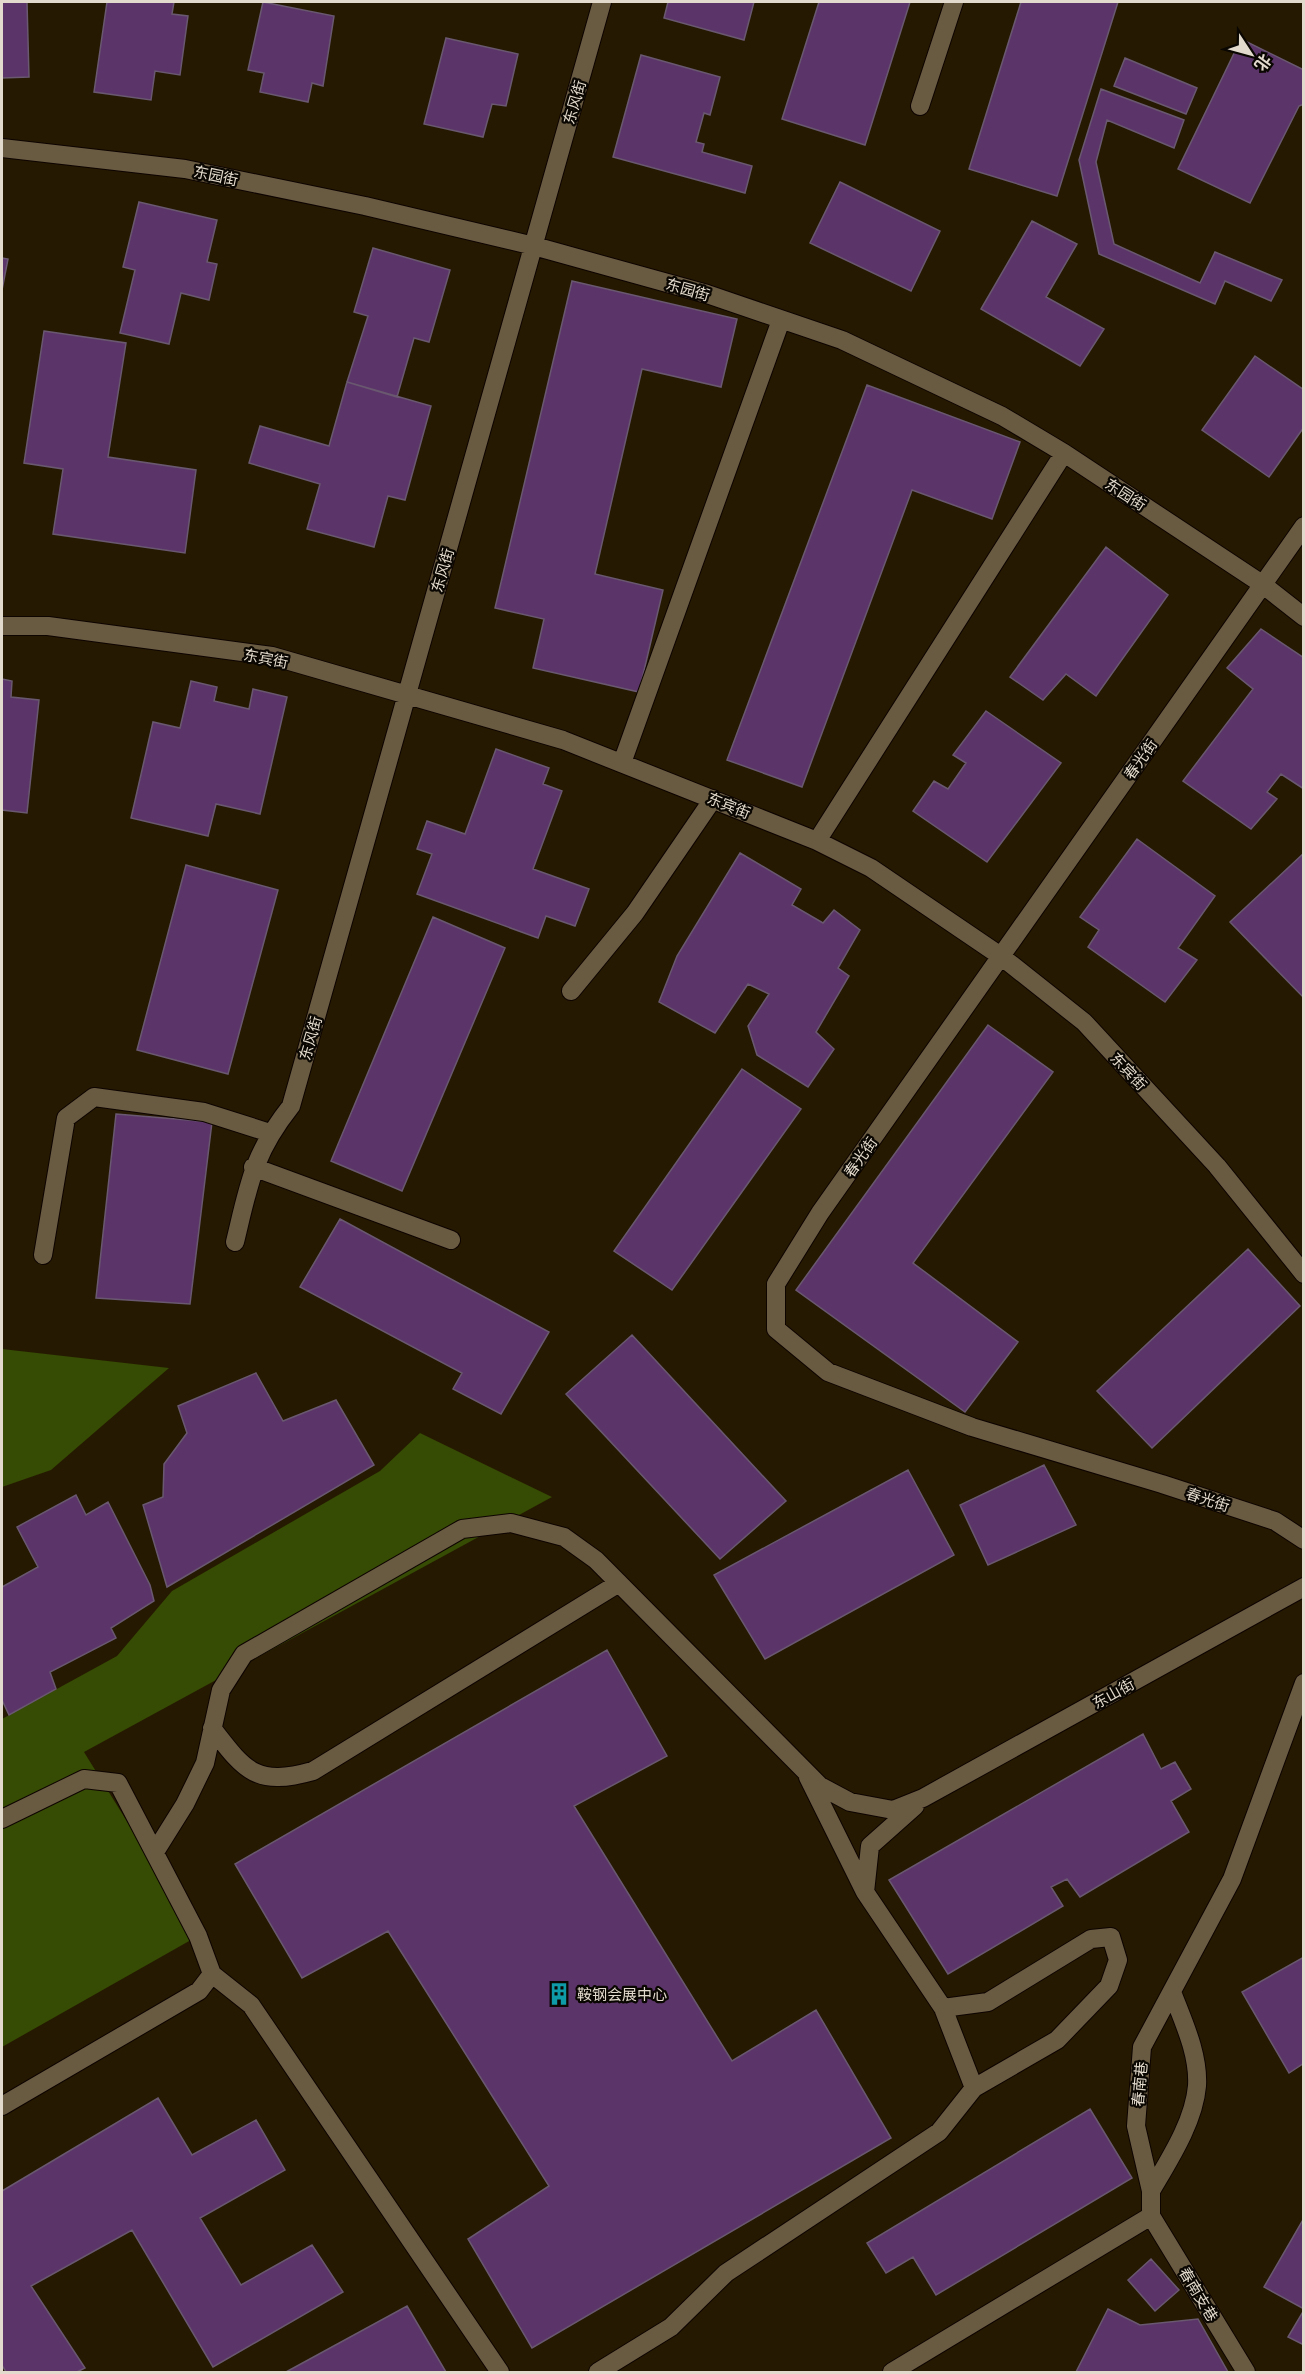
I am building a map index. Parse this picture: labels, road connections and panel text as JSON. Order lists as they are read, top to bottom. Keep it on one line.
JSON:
{"streets":{"street":["东风街","东园街","东宾街","春光街","东山街","春南巷","春南支巷"]},"crossings":[["东风街","东园街"],["东风街","东宾街"],["东园街","春光街"],["东宾街","春光街"],["春南巷","春南支巷"]],"places":{"building":["鞍钢会展中心"]},"north":"bottom right"}
